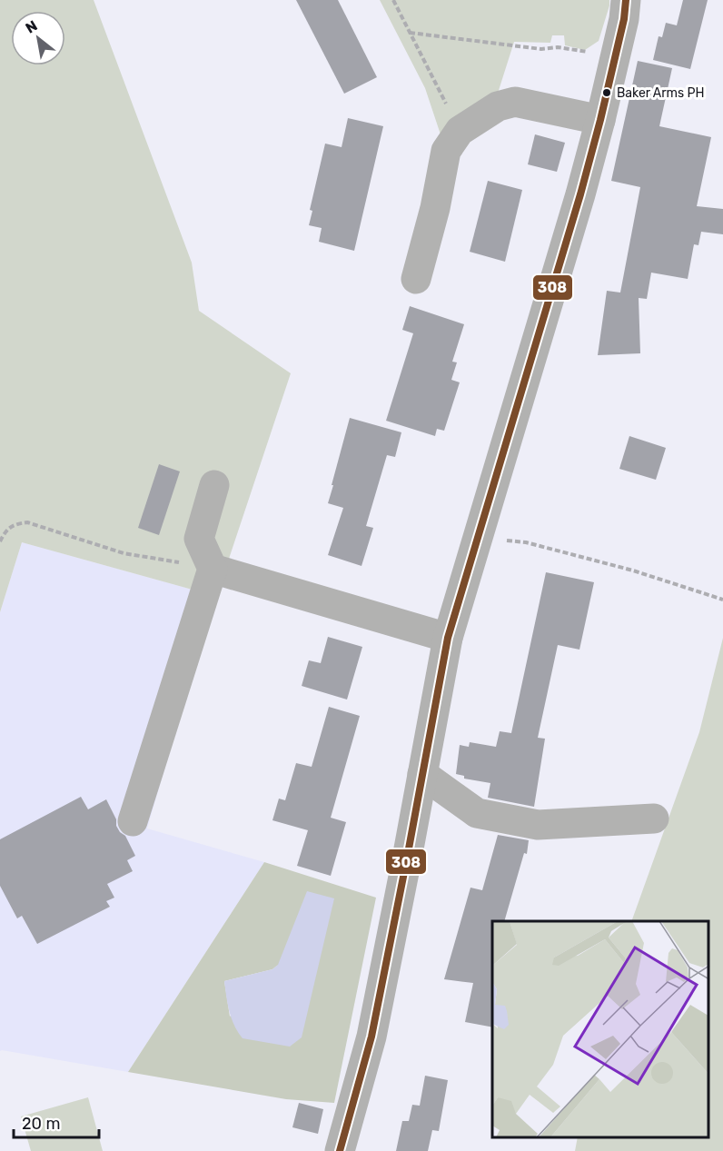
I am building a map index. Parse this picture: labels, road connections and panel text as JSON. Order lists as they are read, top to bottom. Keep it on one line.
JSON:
{"places":["Baker Arms PH"],"lines":["transit line 308"],"scale_bar":"20 m","north":"top left"}
